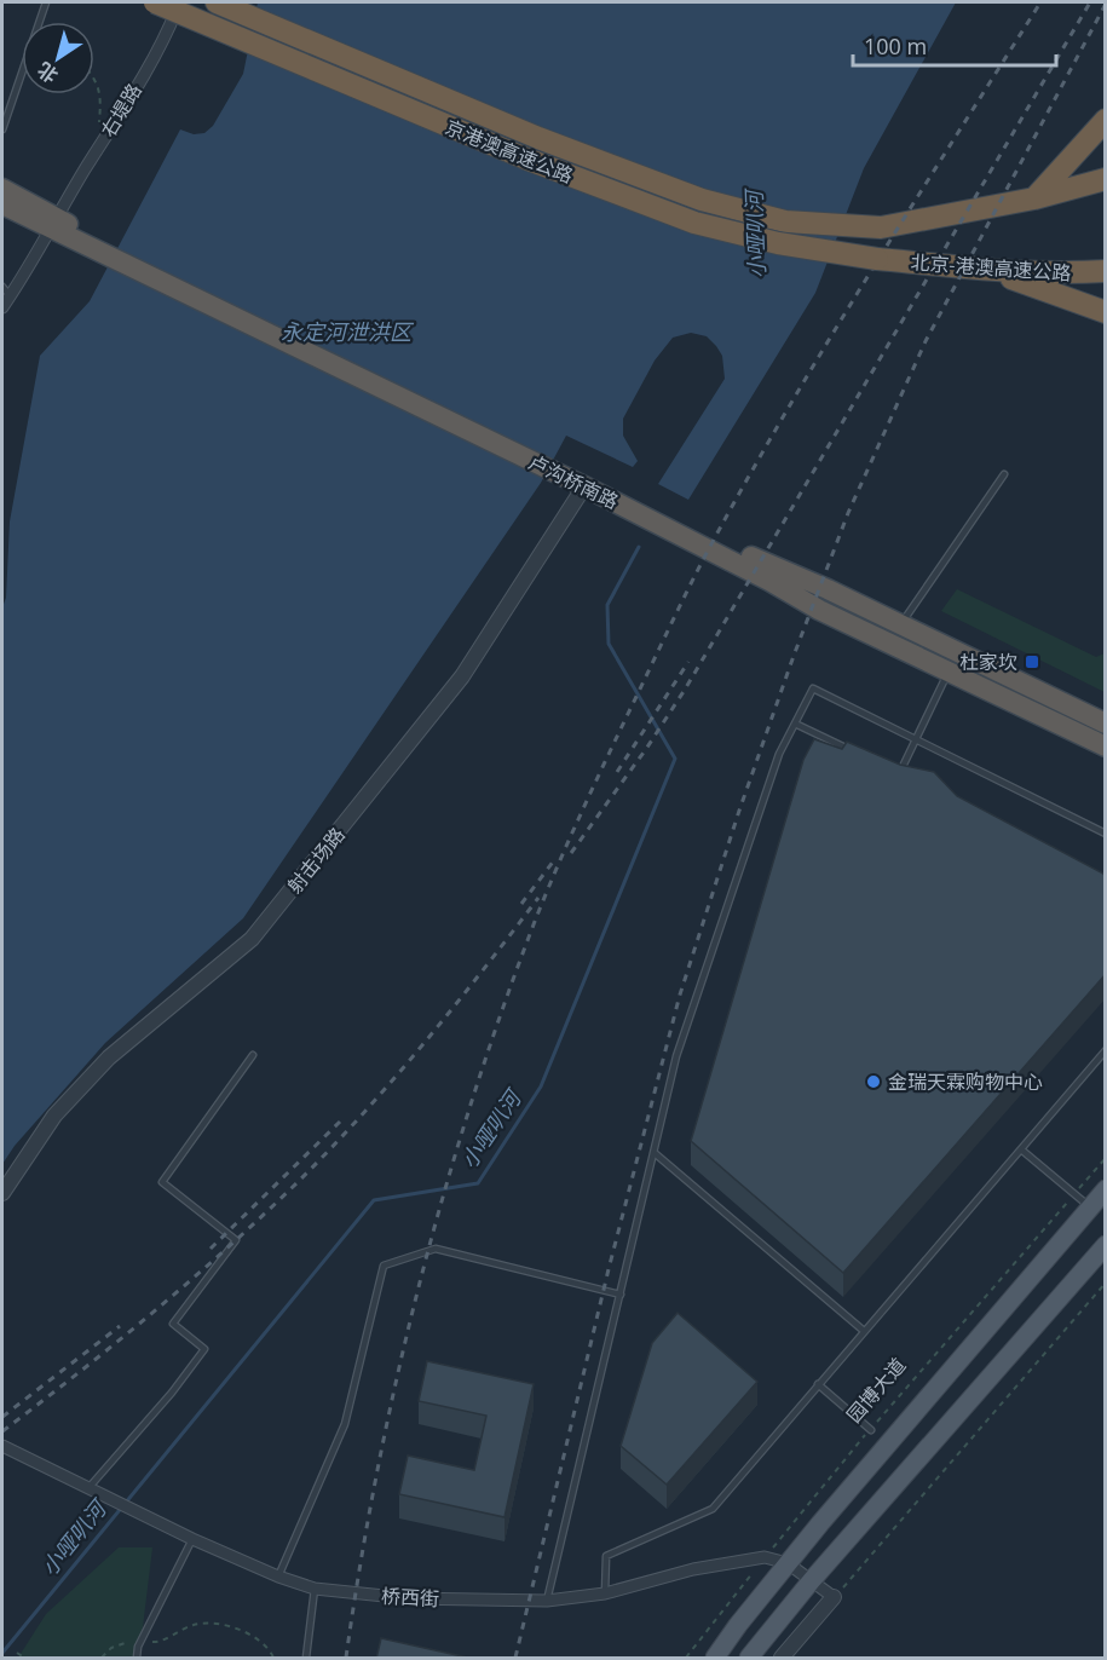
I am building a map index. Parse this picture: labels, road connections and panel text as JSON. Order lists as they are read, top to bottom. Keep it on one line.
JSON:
{"streets":{"highway":["京港澳高速公路","北京-港澳高速公路","卢沟桥南路"],"street":["右堤路","射击场路","桥西街"],"path":["园博大道"]},"crossings":[["右堤路","卢沟桥南路"],["京港澳高速公路","北京-港澳高速公路"],["卢沟桥南路","射击场路"],["园博大道","桥西街"]],"water":["小哑叭河","永定河泄洪区"],"places":{"transit":["杜家坎"],"other":["金瑞天霖购物中心"]},"scale_bar":"100 m","north":"bottom left"}
